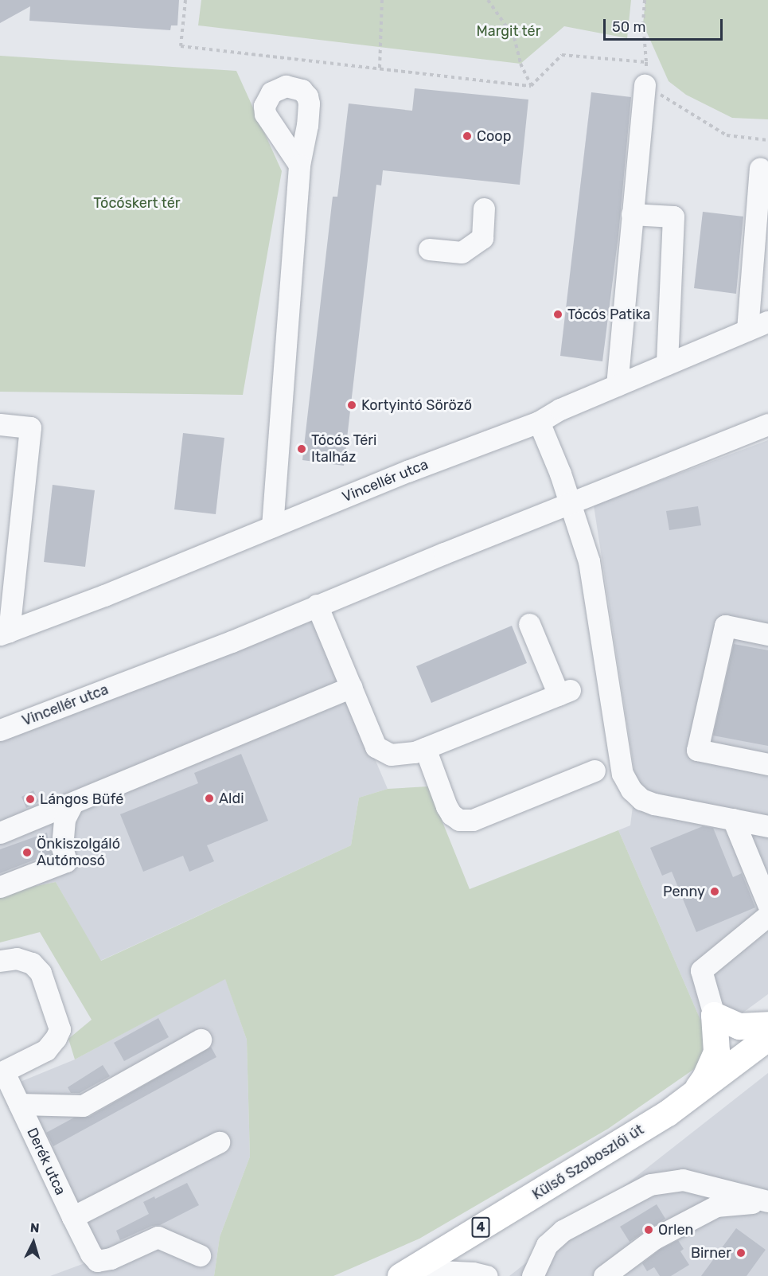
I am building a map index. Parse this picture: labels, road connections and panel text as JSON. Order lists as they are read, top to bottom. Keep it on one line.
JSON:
{"streets":{"main road":["Külső Szoboszlói út","4"],"street":["Vincellér utca","Derék utca"]},"parks":["Margit tér","Tócóskert tér"],"places":["Coop","Tócós Patika","Kortyintó Söröző","Tócós Téri Italház","Aldi","Lángos Büfé","Önkiszolgáló Autómosó","Penny","Orlen","Birner"],"scale_bar":"50 m","north":"top"}
